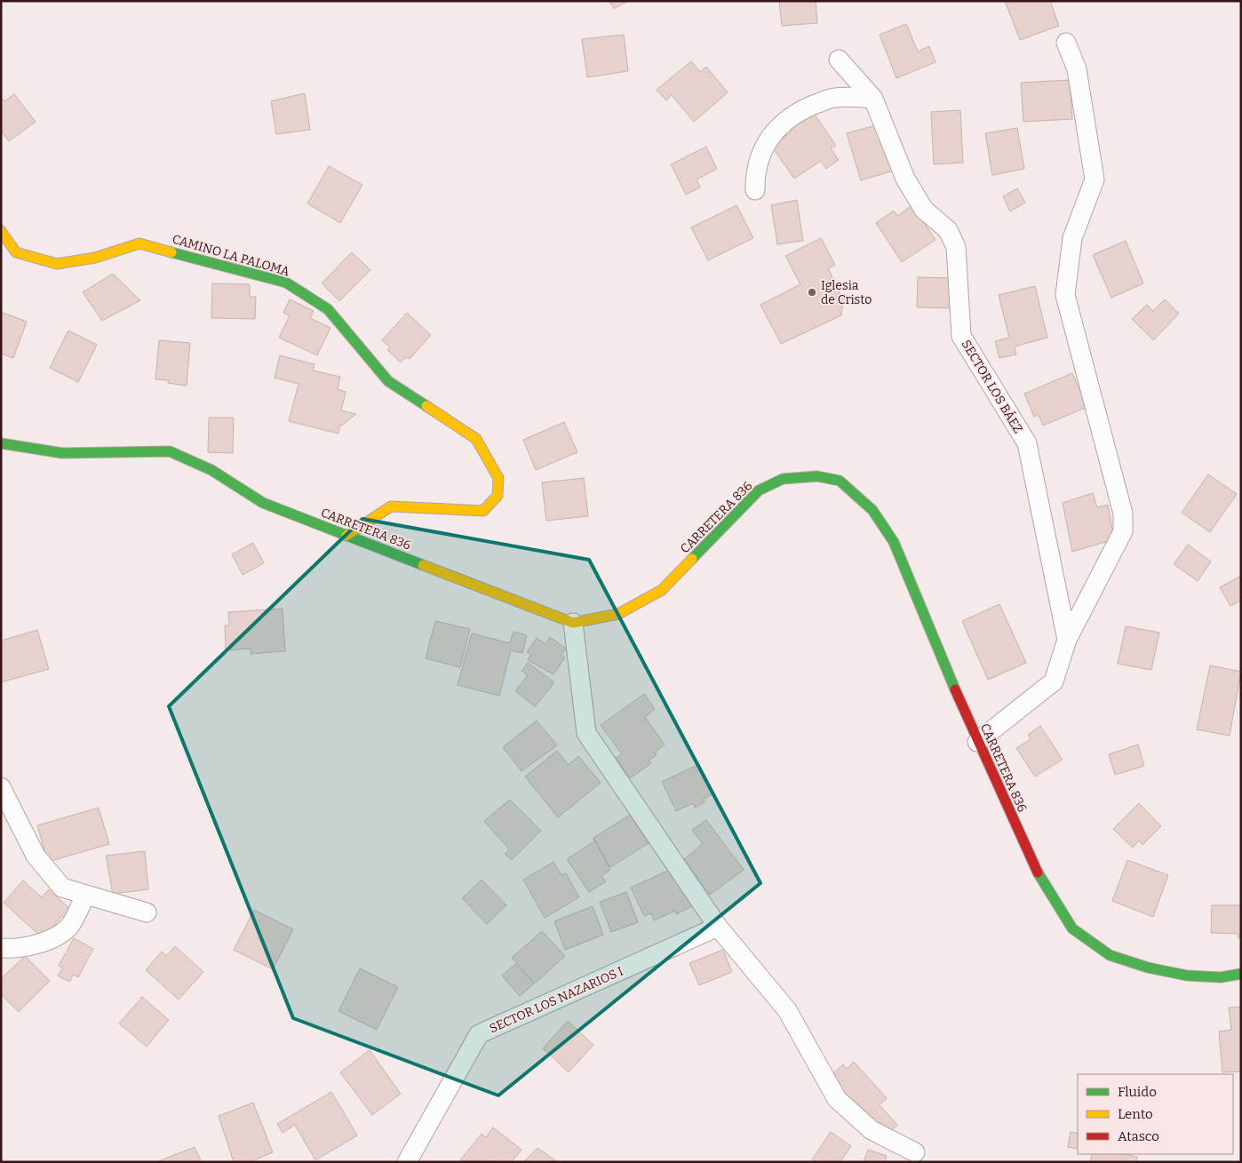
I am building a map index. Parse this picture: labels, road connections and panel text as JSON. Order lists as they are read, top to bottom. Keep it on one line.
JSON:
{"streets":{"street":["CAMINO LA PALOMA","SECTOR LOS BÁEZ","CARRETERA 836","SECTOR LOS NAZARIOS I"]},"crossings":[["CAMINO LA PALOMA","CARRETERA 836"]],"places":["Iglesia de Cristo"],"legend":["Fluido","Lento","Atasco"]}
